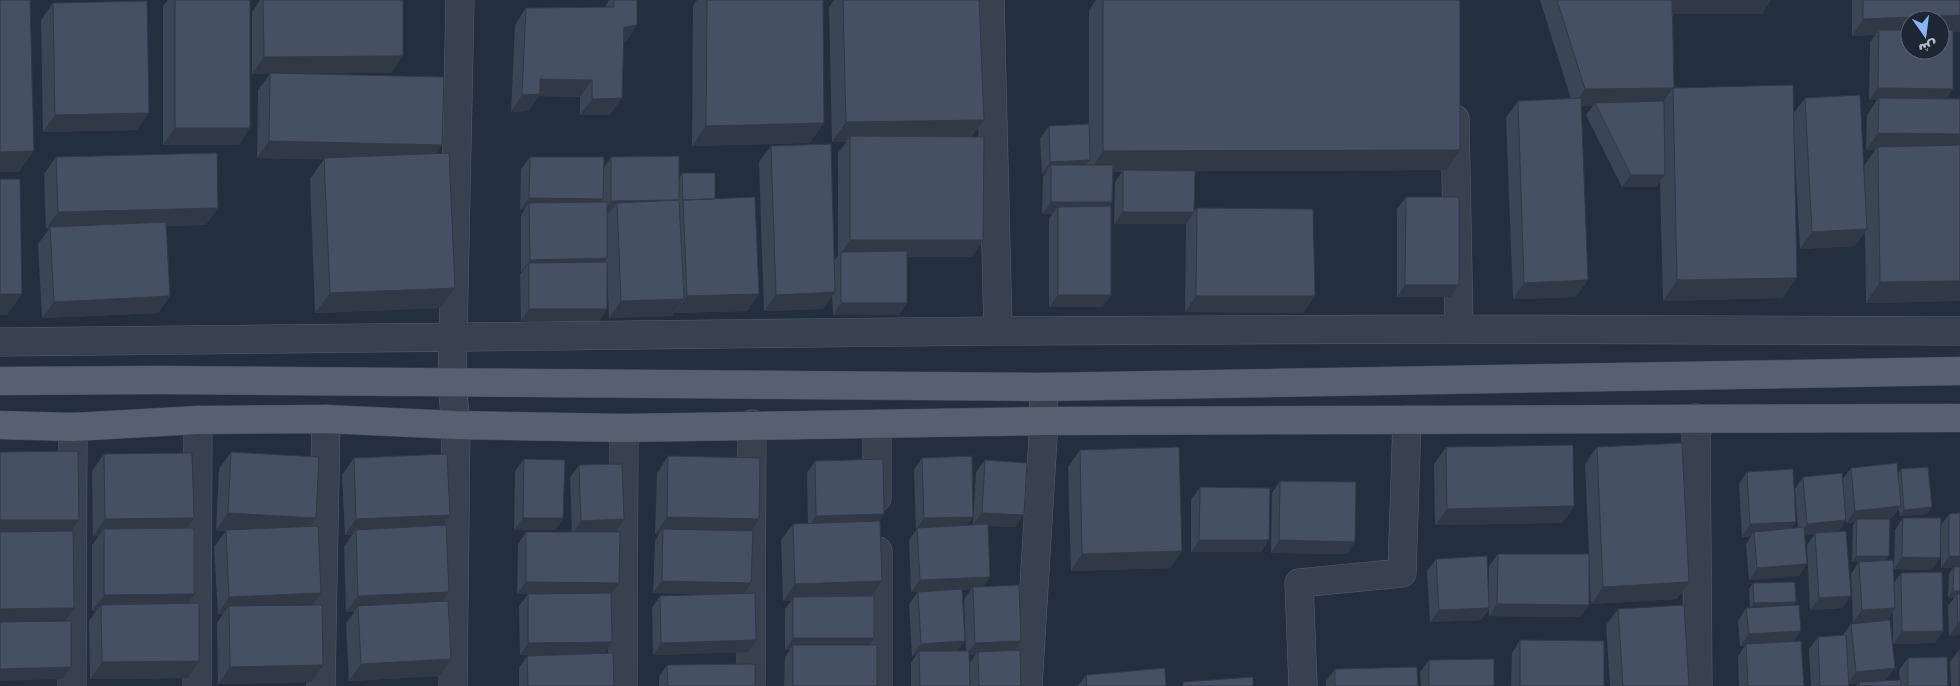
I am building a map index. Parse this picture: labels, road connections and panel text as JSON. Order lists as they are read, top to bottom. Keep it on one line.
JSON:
{"north":"bottom"}
